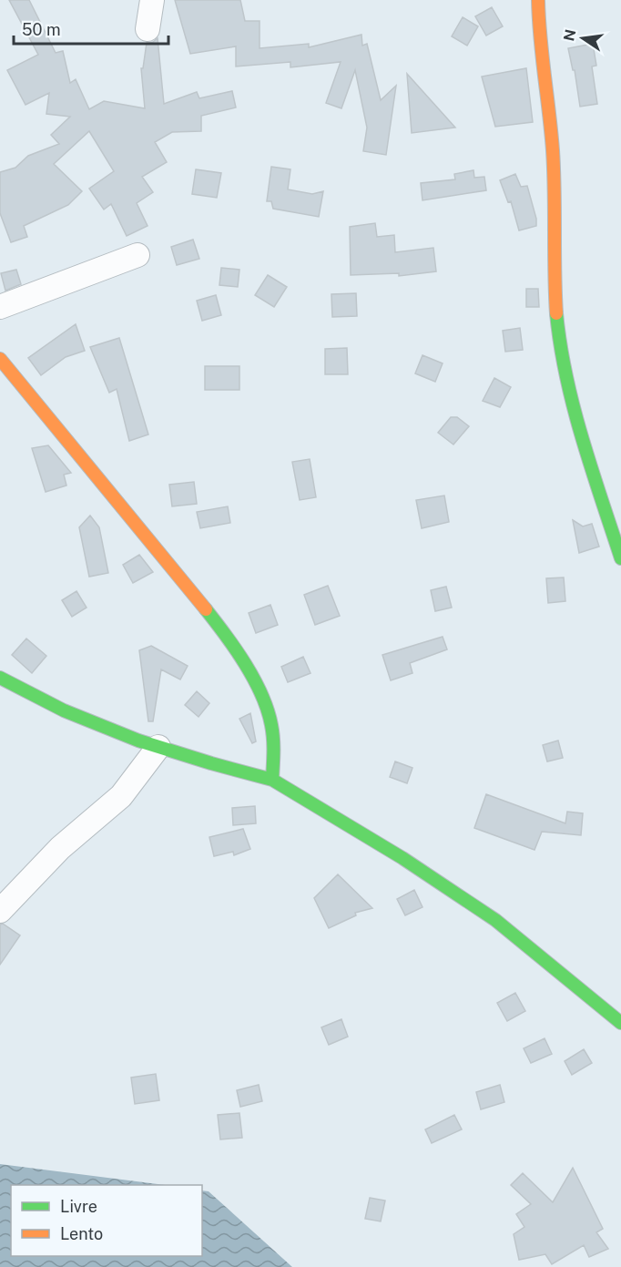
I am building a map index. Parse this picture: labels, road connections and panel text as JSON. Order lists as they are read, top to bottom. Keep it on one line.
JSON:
{"legend":["Livre","Lento"],"scale_bar":"50 m","north":"left"}
